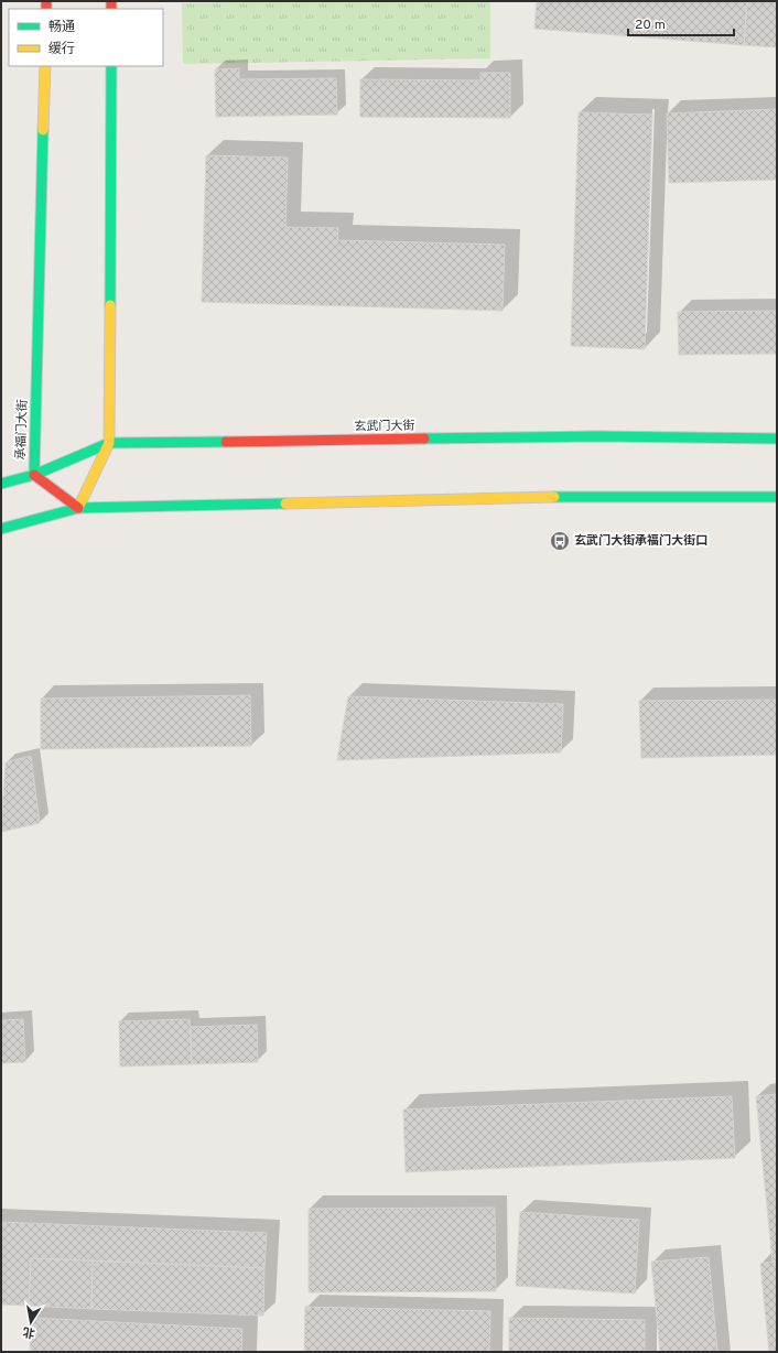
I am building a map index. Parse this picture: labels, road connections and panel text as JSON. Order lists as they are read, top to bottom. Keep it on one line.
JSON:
{"streets":{"main road":["玄武门大街","承福门大街"]},"crossings":[["玄武门大街","承福门大街"]],"places":{"bus stop":["玄武门大街承福门大街口"]},"legend":["畅通","缓行"],"scale_bar":"20 m","north":"bottom"}
